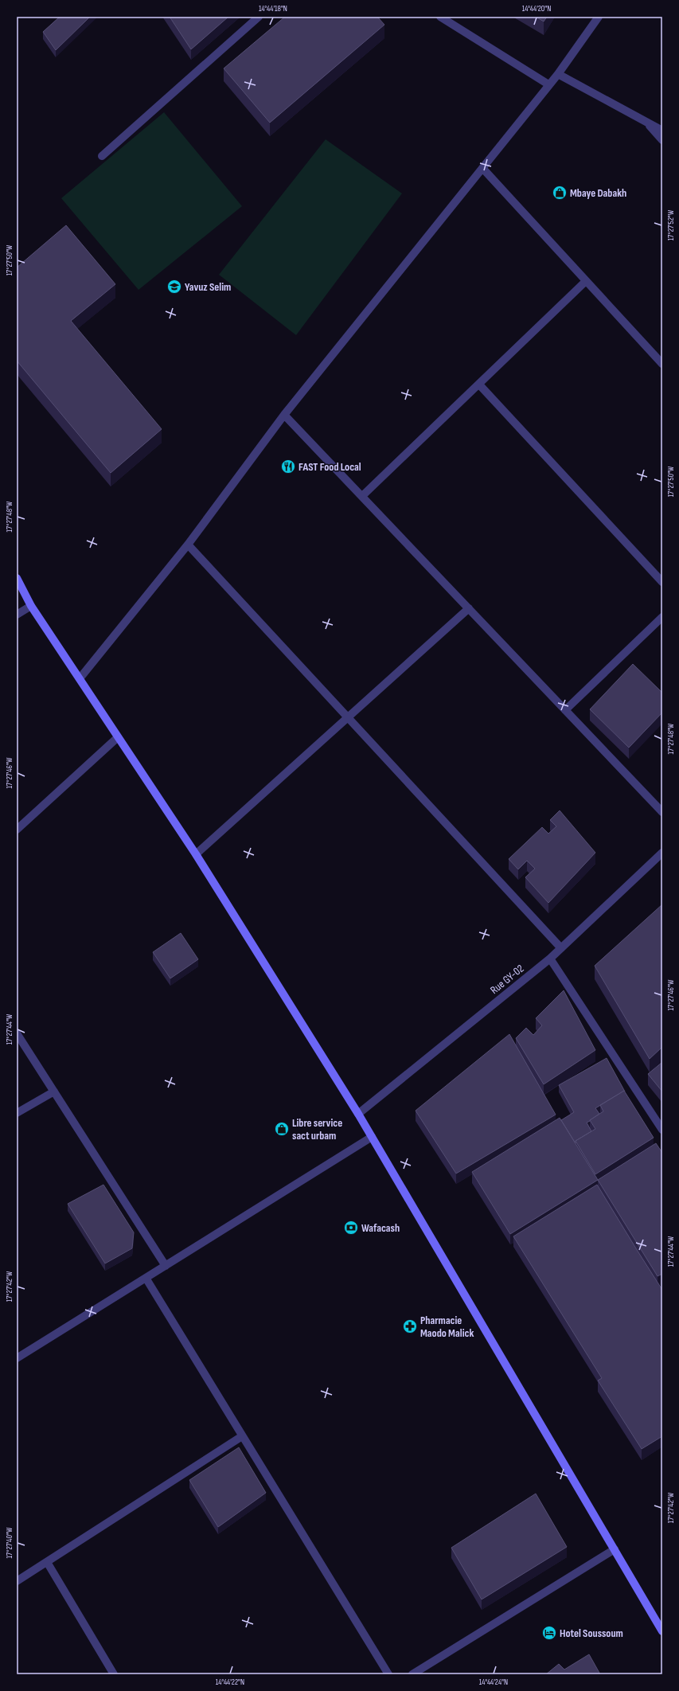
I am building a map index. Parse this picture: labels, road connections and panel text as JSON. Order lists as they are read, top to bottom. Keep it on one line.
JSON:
{"streets":{"street":["Rue GY-02"]},"places":{"shop":["Mbaye Dabakh","Libre service sact urbam"],"school or university":["Yavuz Selim"],"restaurant":["FAST Food Local"],"bank":["Wafacash"],"pharmacy":["Pharmacie Maodo Malick"],"hotel":["Hotel Soussoum"]},"coordinates":["14°44'18\"N","14°44'20\"N","17°27'52\"W","17°27'50\"W","17°27'48\"W","17°27'46\"W","17°27'44\"W","17°27'42\"W","17°27'40\"W","14°44'22\"N","14°44'24\"N"]}
